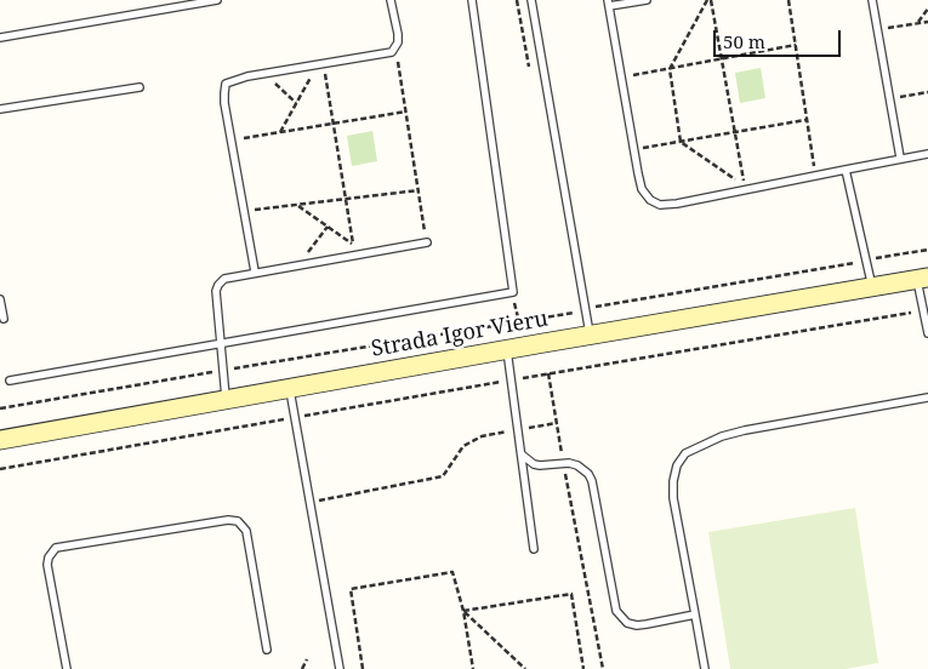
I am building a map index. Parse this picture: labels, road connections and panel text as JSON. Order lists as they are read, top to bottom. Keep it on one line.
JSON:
{"streets":{"street":["Strada Igor Vieru"]},"scale_bar":"50 m"}
